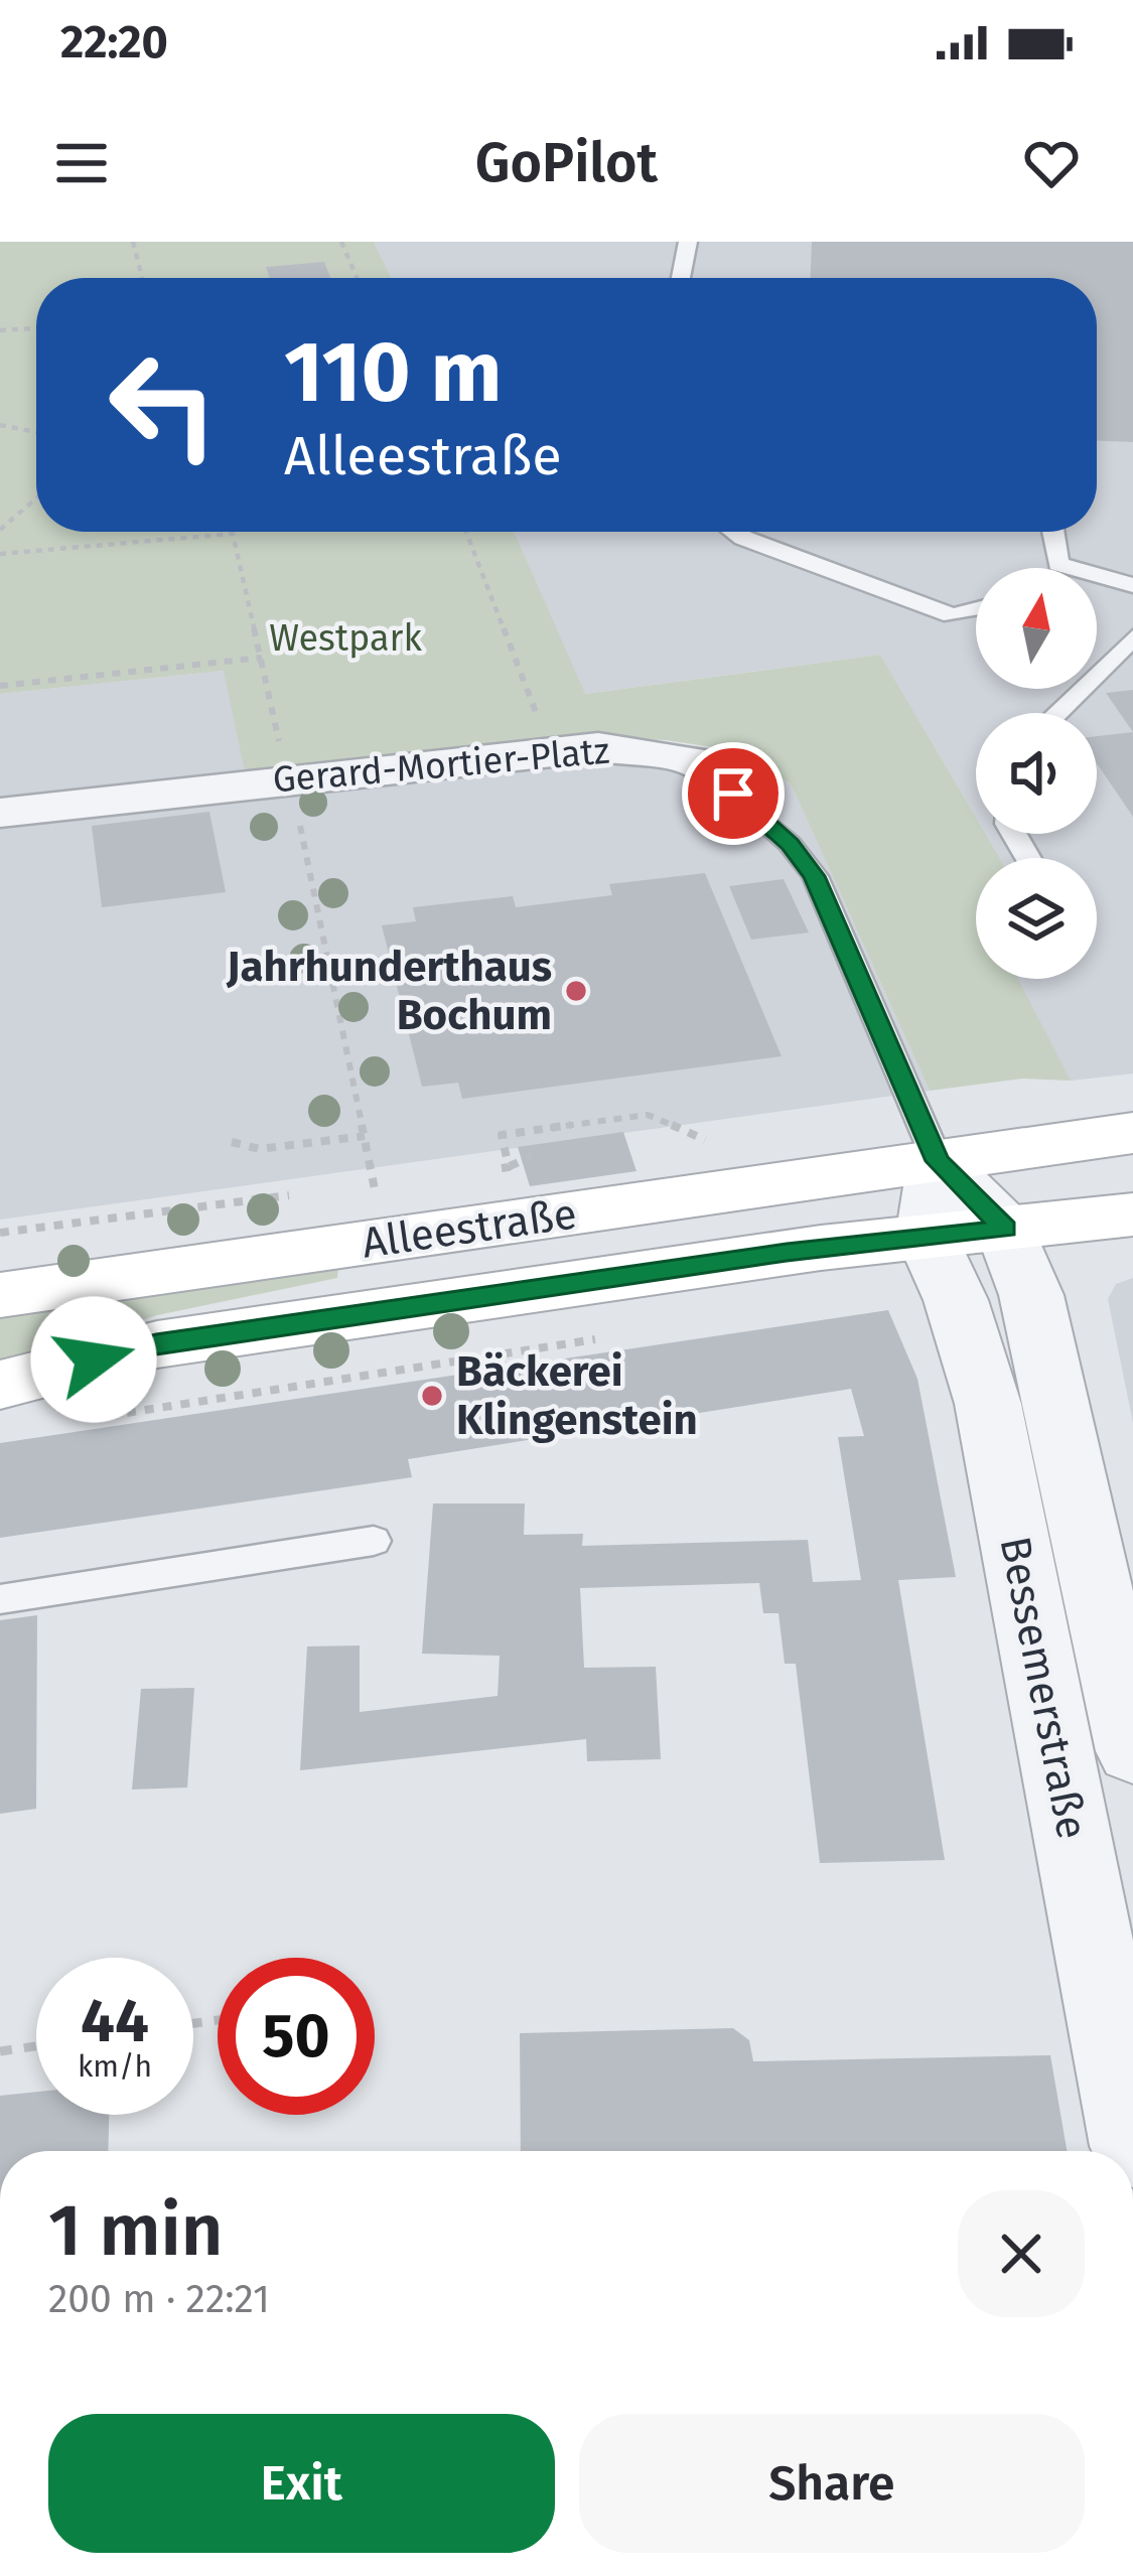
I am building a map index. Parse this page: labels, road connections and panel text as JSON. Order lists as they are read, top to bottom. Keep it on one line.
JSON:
{"streets":{"main road":["Alleestraße"],"street":["Gerard-Mortier-Platz","Bessemerstraße"]},"crossings":[["Gerard-Mortier-Platz","Alleestraße"],["Alleestraße","Bessemerstraße"]],"parks":["Westpark"],"places":["Jahrhunderthaus Bochum","Bäckerei Klingenstein"],"north":"top","page":{"status":"22:20","header":"GoPilot","turn":["110 m","Alleestraße"],"speed":"44 km/h","limit":"50","heading":["1 min","200 m · 22:21"],"buttons":["Exit","Share"]}}
